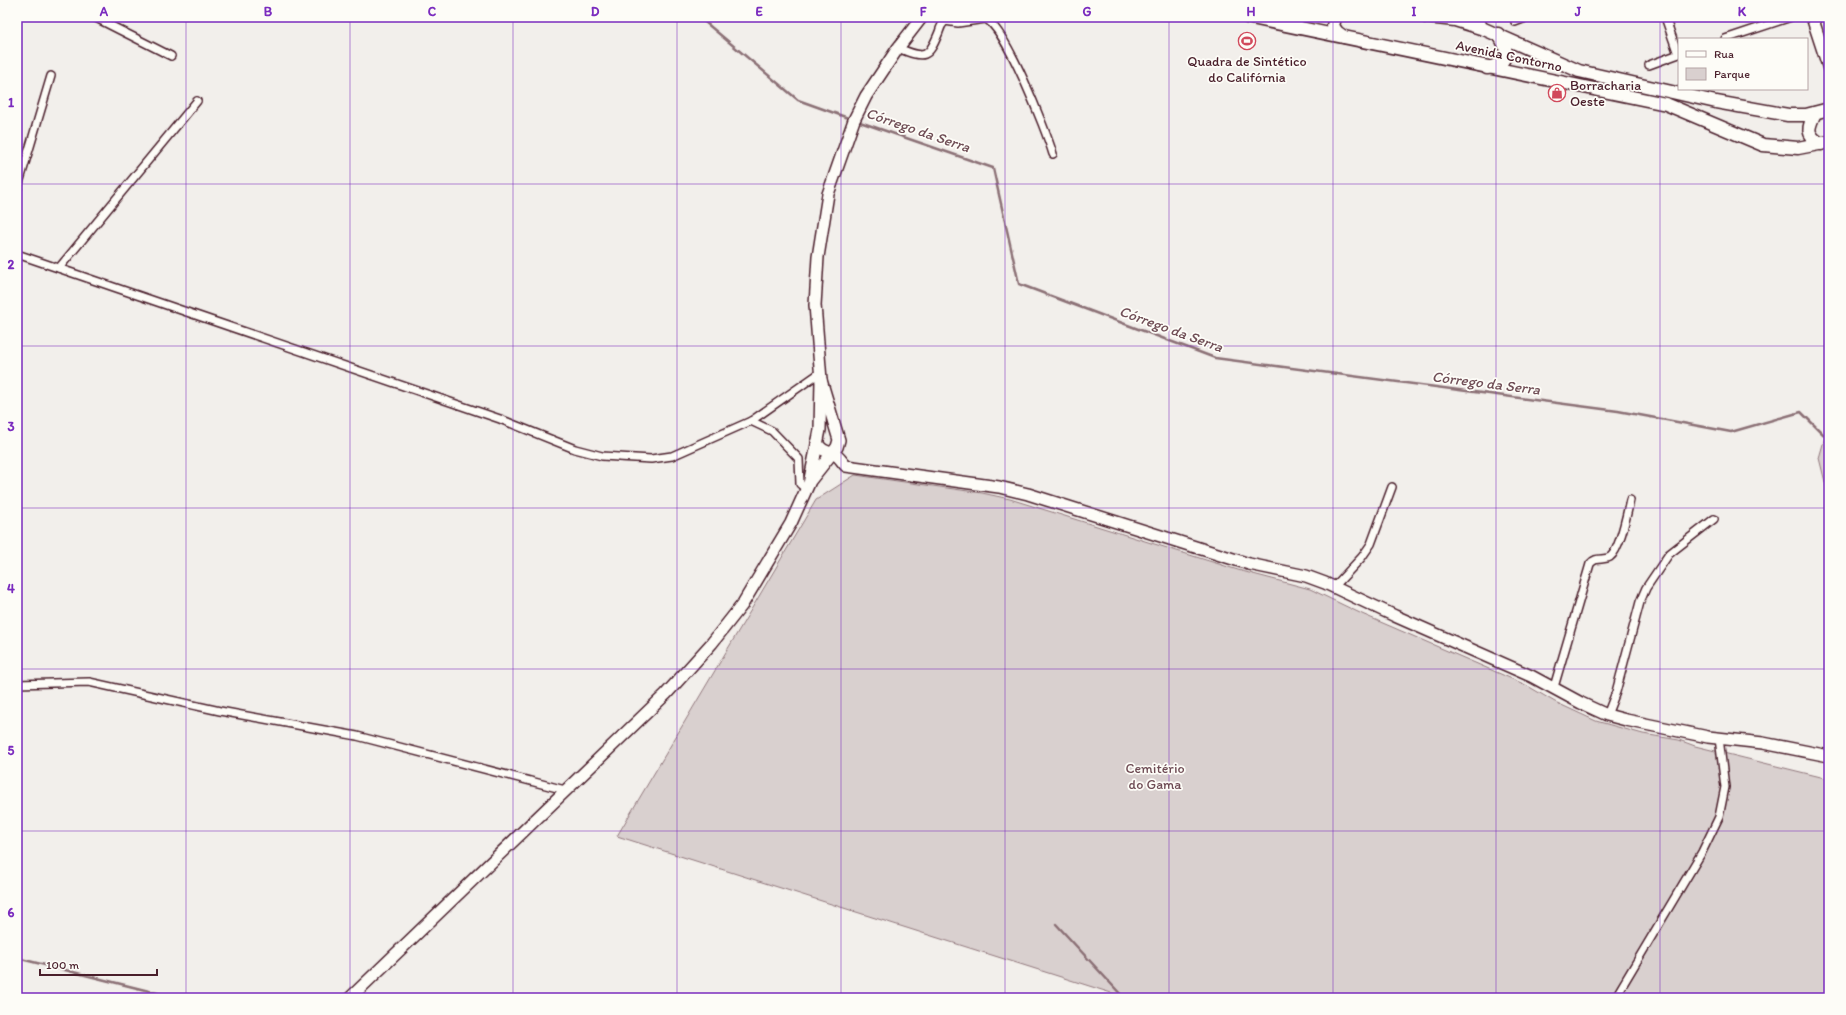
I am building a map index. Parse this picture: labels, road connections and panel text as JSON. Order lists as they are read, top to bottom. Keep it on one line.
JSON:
{"streets":{"main road":["Avenida Contorno"]},"water":["Córrego da Serra"],"parks":["Cemitério do Gama"],"places":{"sports":["Quadra de Sintético do Califórnia"],"shop":["Borracharia Oeste"]},"legend":["Rua","Parque"],"scale_bar":"100 m","grid":{"columns":["A","B","C","D","E","F","G","H","I","J","K"],"rows":["1","2","3","4","5","6"]}}
